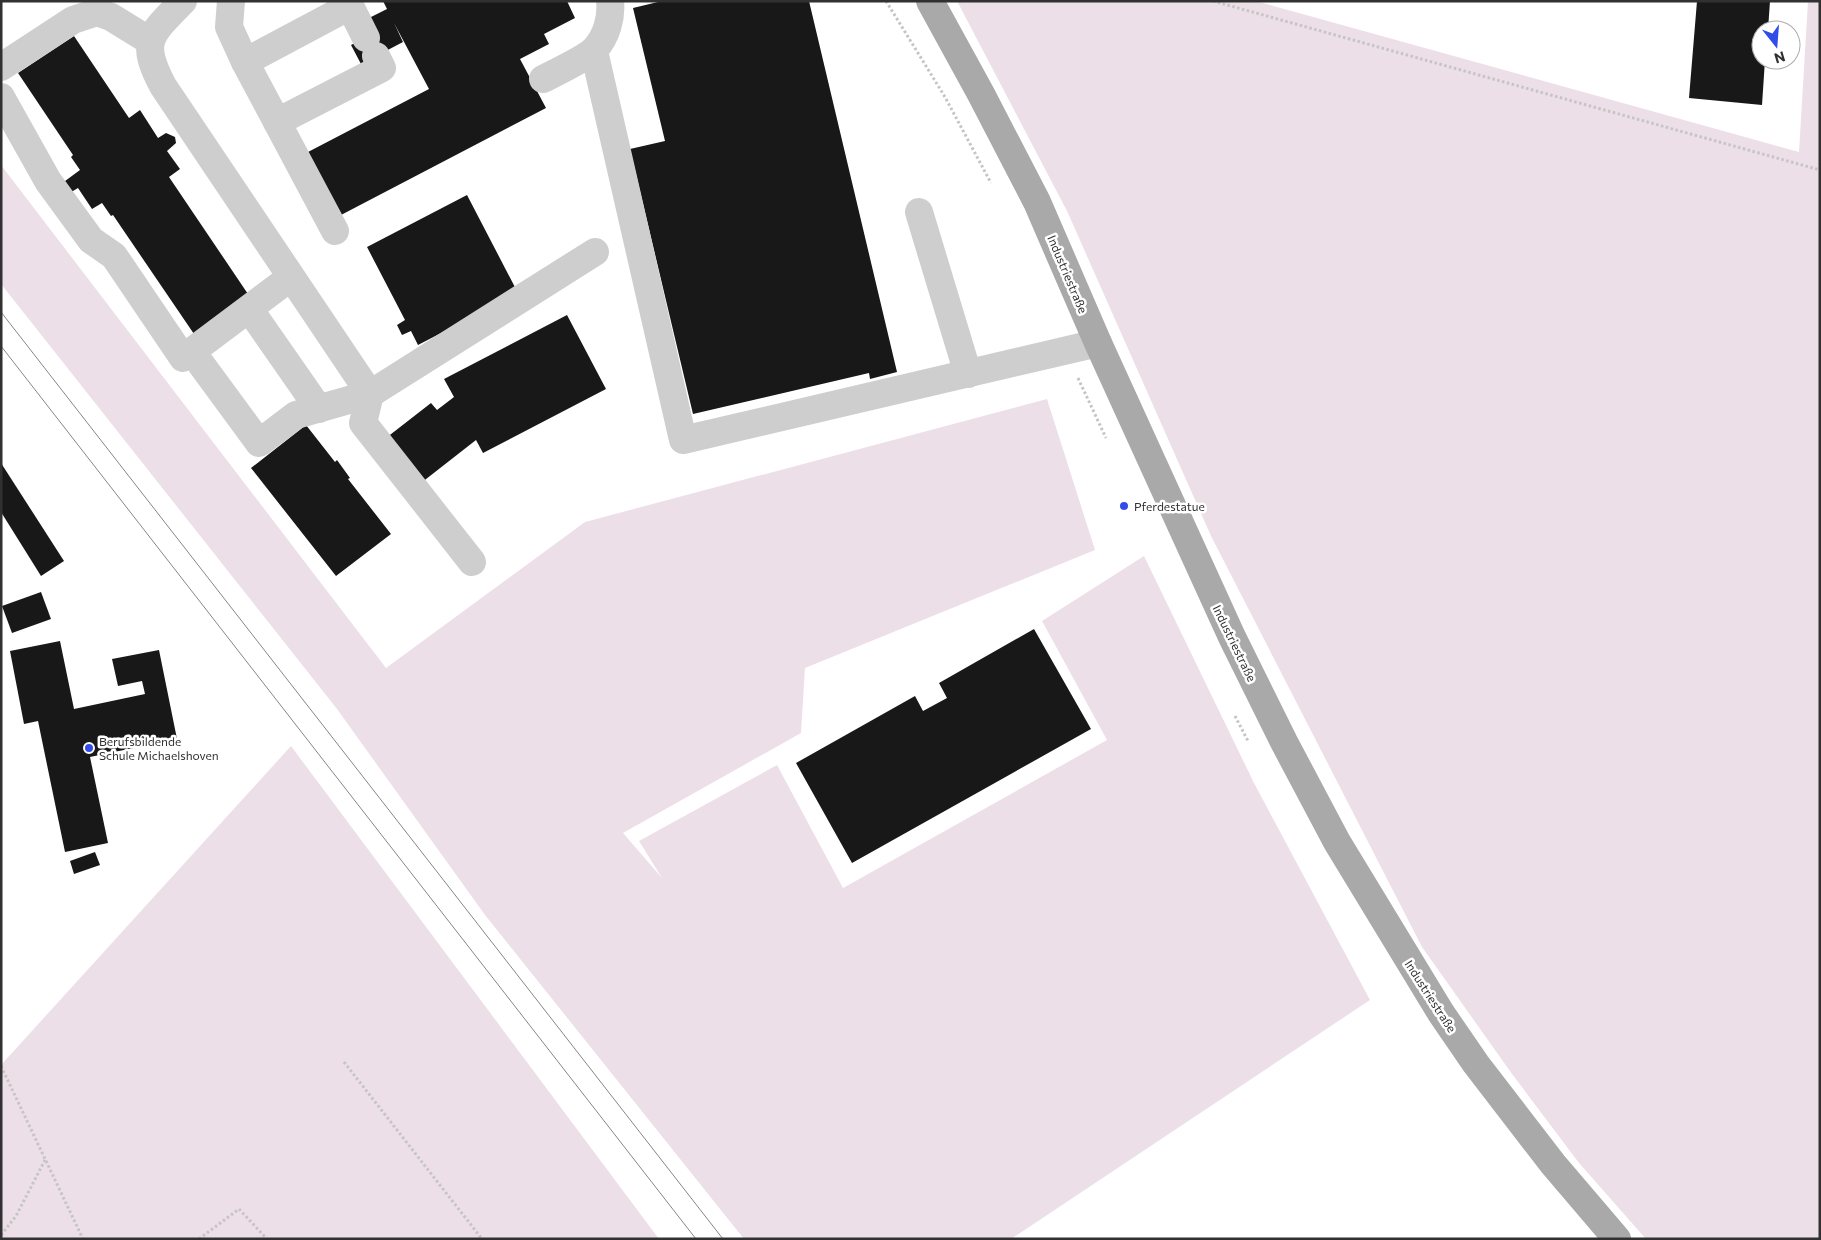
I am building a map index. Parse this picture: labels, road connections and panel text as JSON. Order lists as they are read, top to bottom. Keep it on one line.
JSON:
{"streets":{"main road":["Industriestraße"]},"places":["Pferdestatue","Berufsbildende Schule Michaelshoven"],"north":"bottom"}
